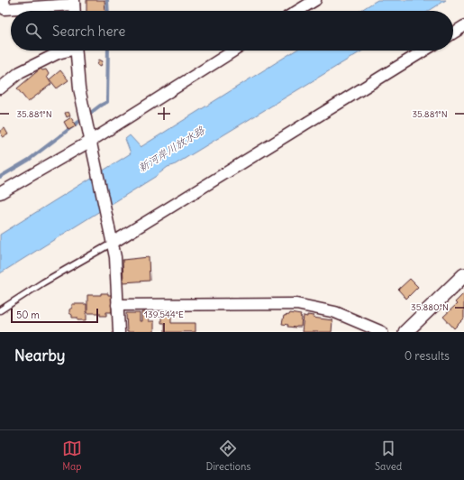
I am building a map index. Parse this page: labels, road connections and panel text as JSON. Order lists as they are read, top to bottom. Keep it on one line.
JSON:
{"water":["新河岸川放水路"],"scale_bar":"50 m","page":{"search":"Search here","scale":"50 m","heading":["Nearby","0 results"],"nav":["Map","Directions","Saved"]},"coordinates":["35.881°N","35.880°N","139.544°E"]}
